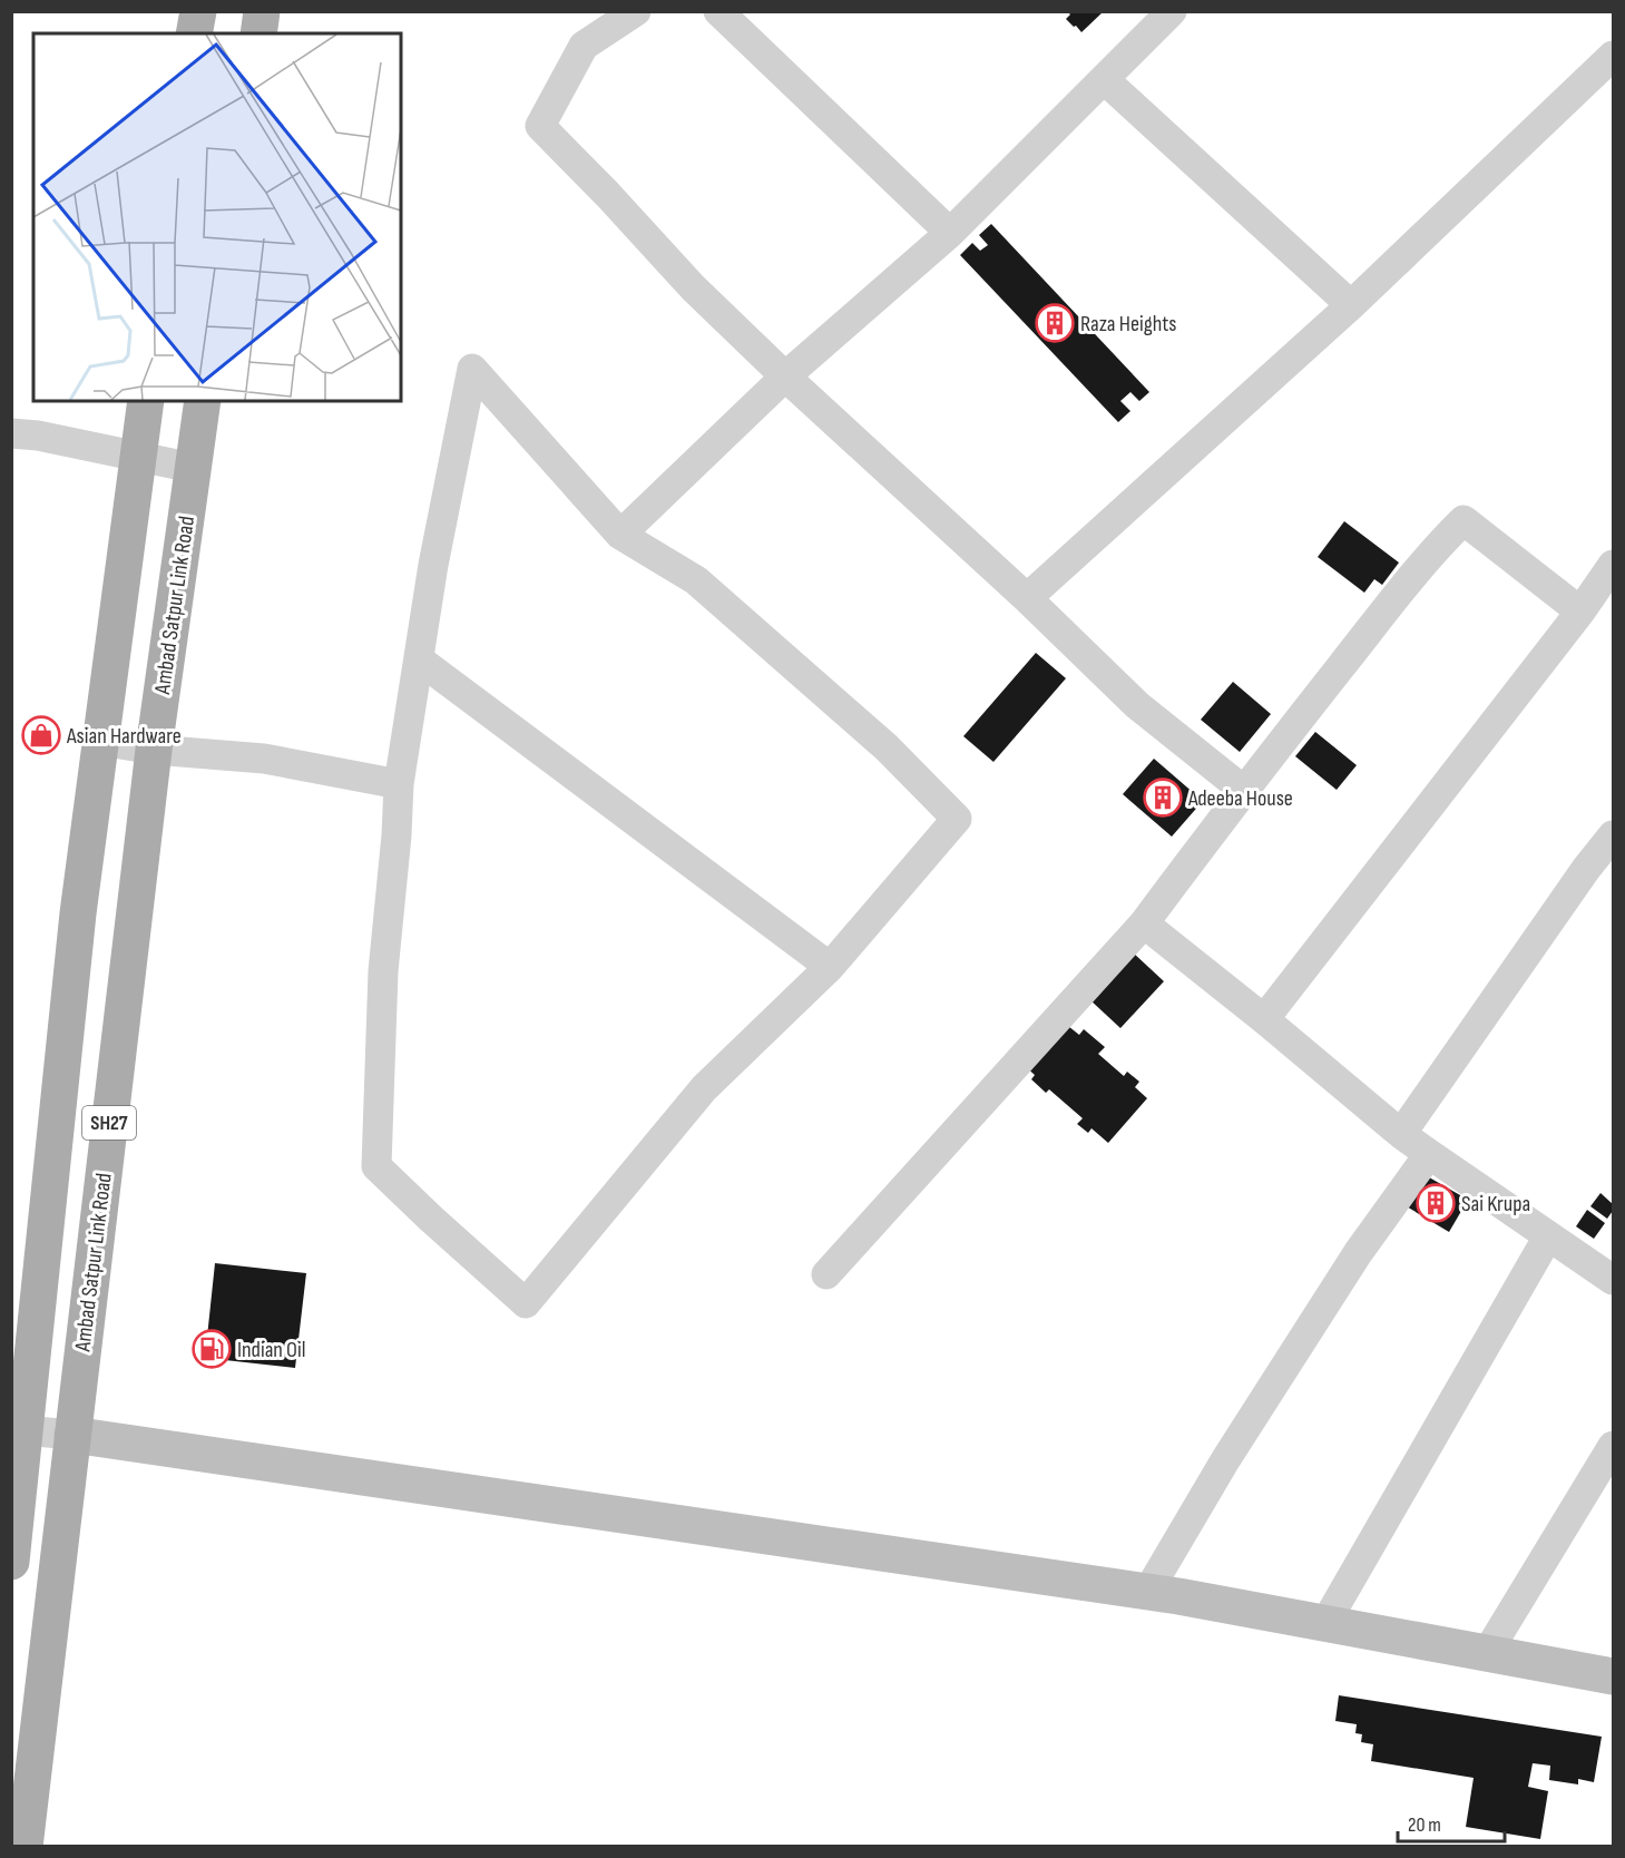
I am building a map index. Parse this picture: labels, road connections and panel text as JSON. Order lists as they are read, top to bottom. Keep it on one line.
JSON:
{"streets":{"main road":["Ambad Satpur Link Road","SH27"]},"places":{"building":["Raza Heights","Adeeba House","Sai Krupa"],"shop":["Asian Hardware"],"fuel station":["Indian Oil"]},"scale_bar":"20 m"}
